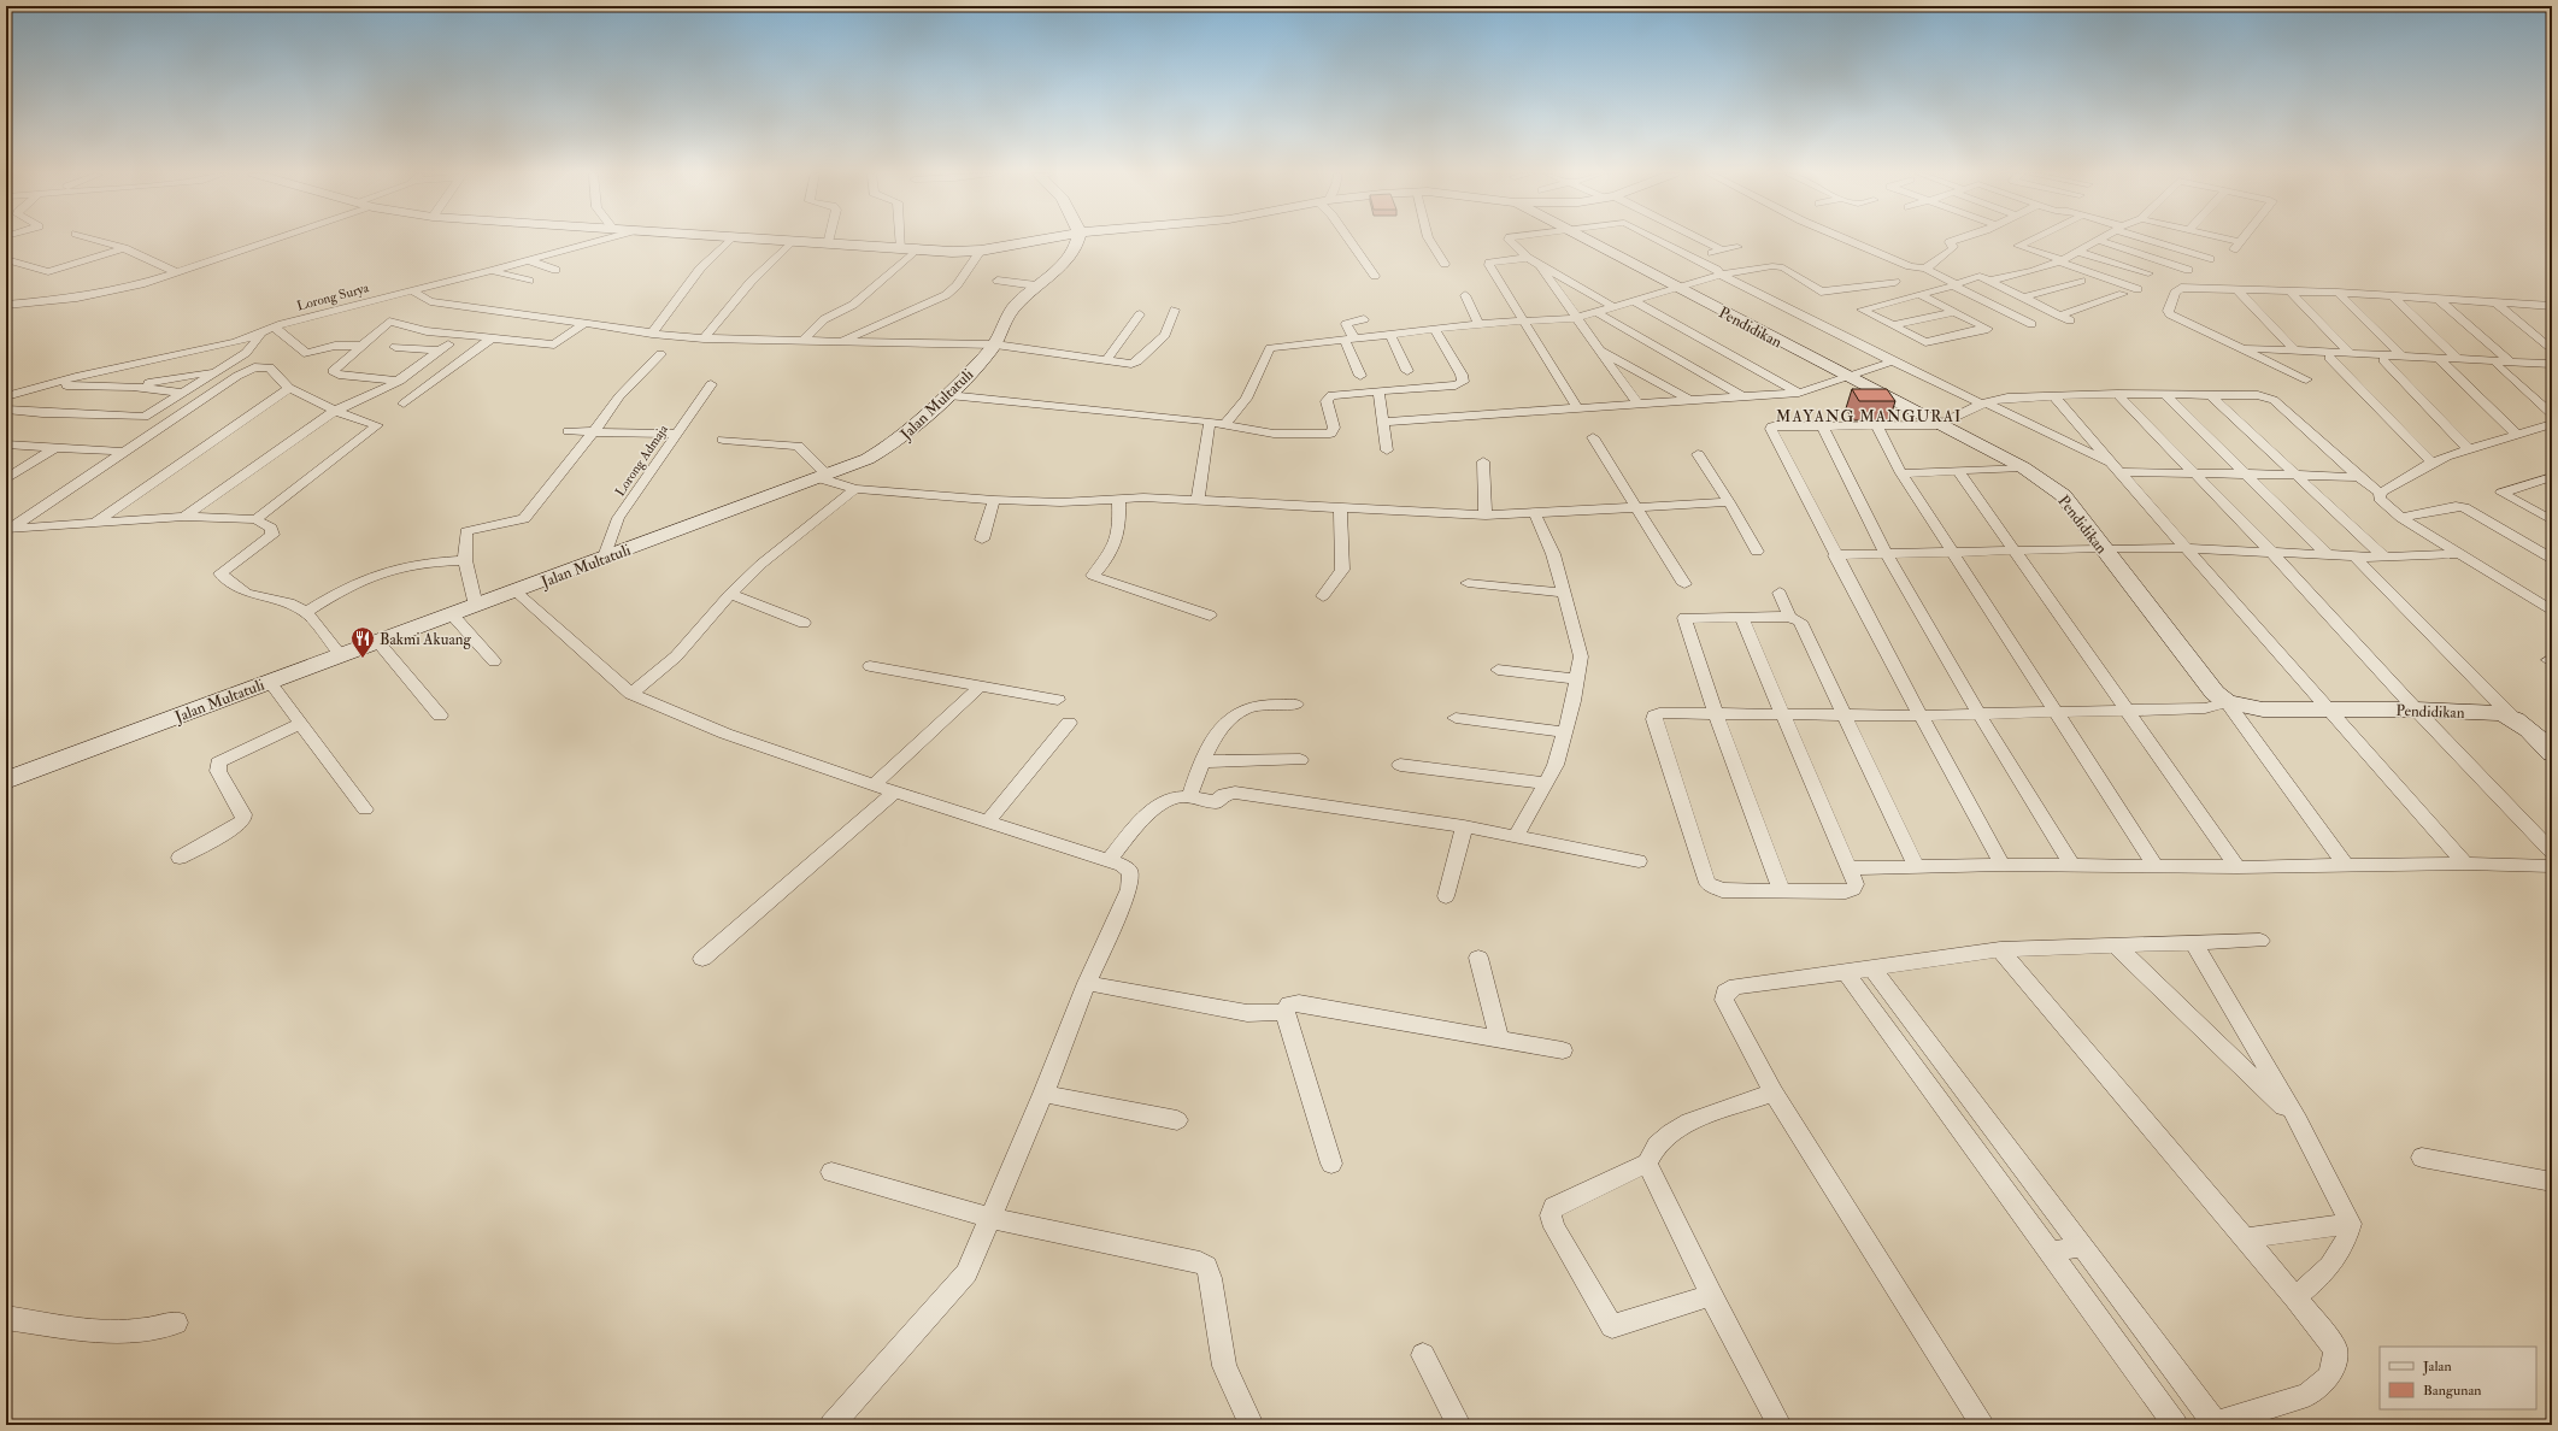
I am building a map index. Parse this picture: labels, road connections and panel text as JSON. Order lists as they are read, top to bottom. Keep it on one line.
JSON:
{"streets":{"street":["Lorong Surya","Pendidikan","Jalan Multatuli","Lorong Admaja"]},"crossings":[["Jalan Multatuli","Lorong Admaja"]],"districts":["MAYANG MANGURAI"],"places":{"restaurant":["Bakmi Akuang"]},"legend":["Jalan","Bangunan"]}
